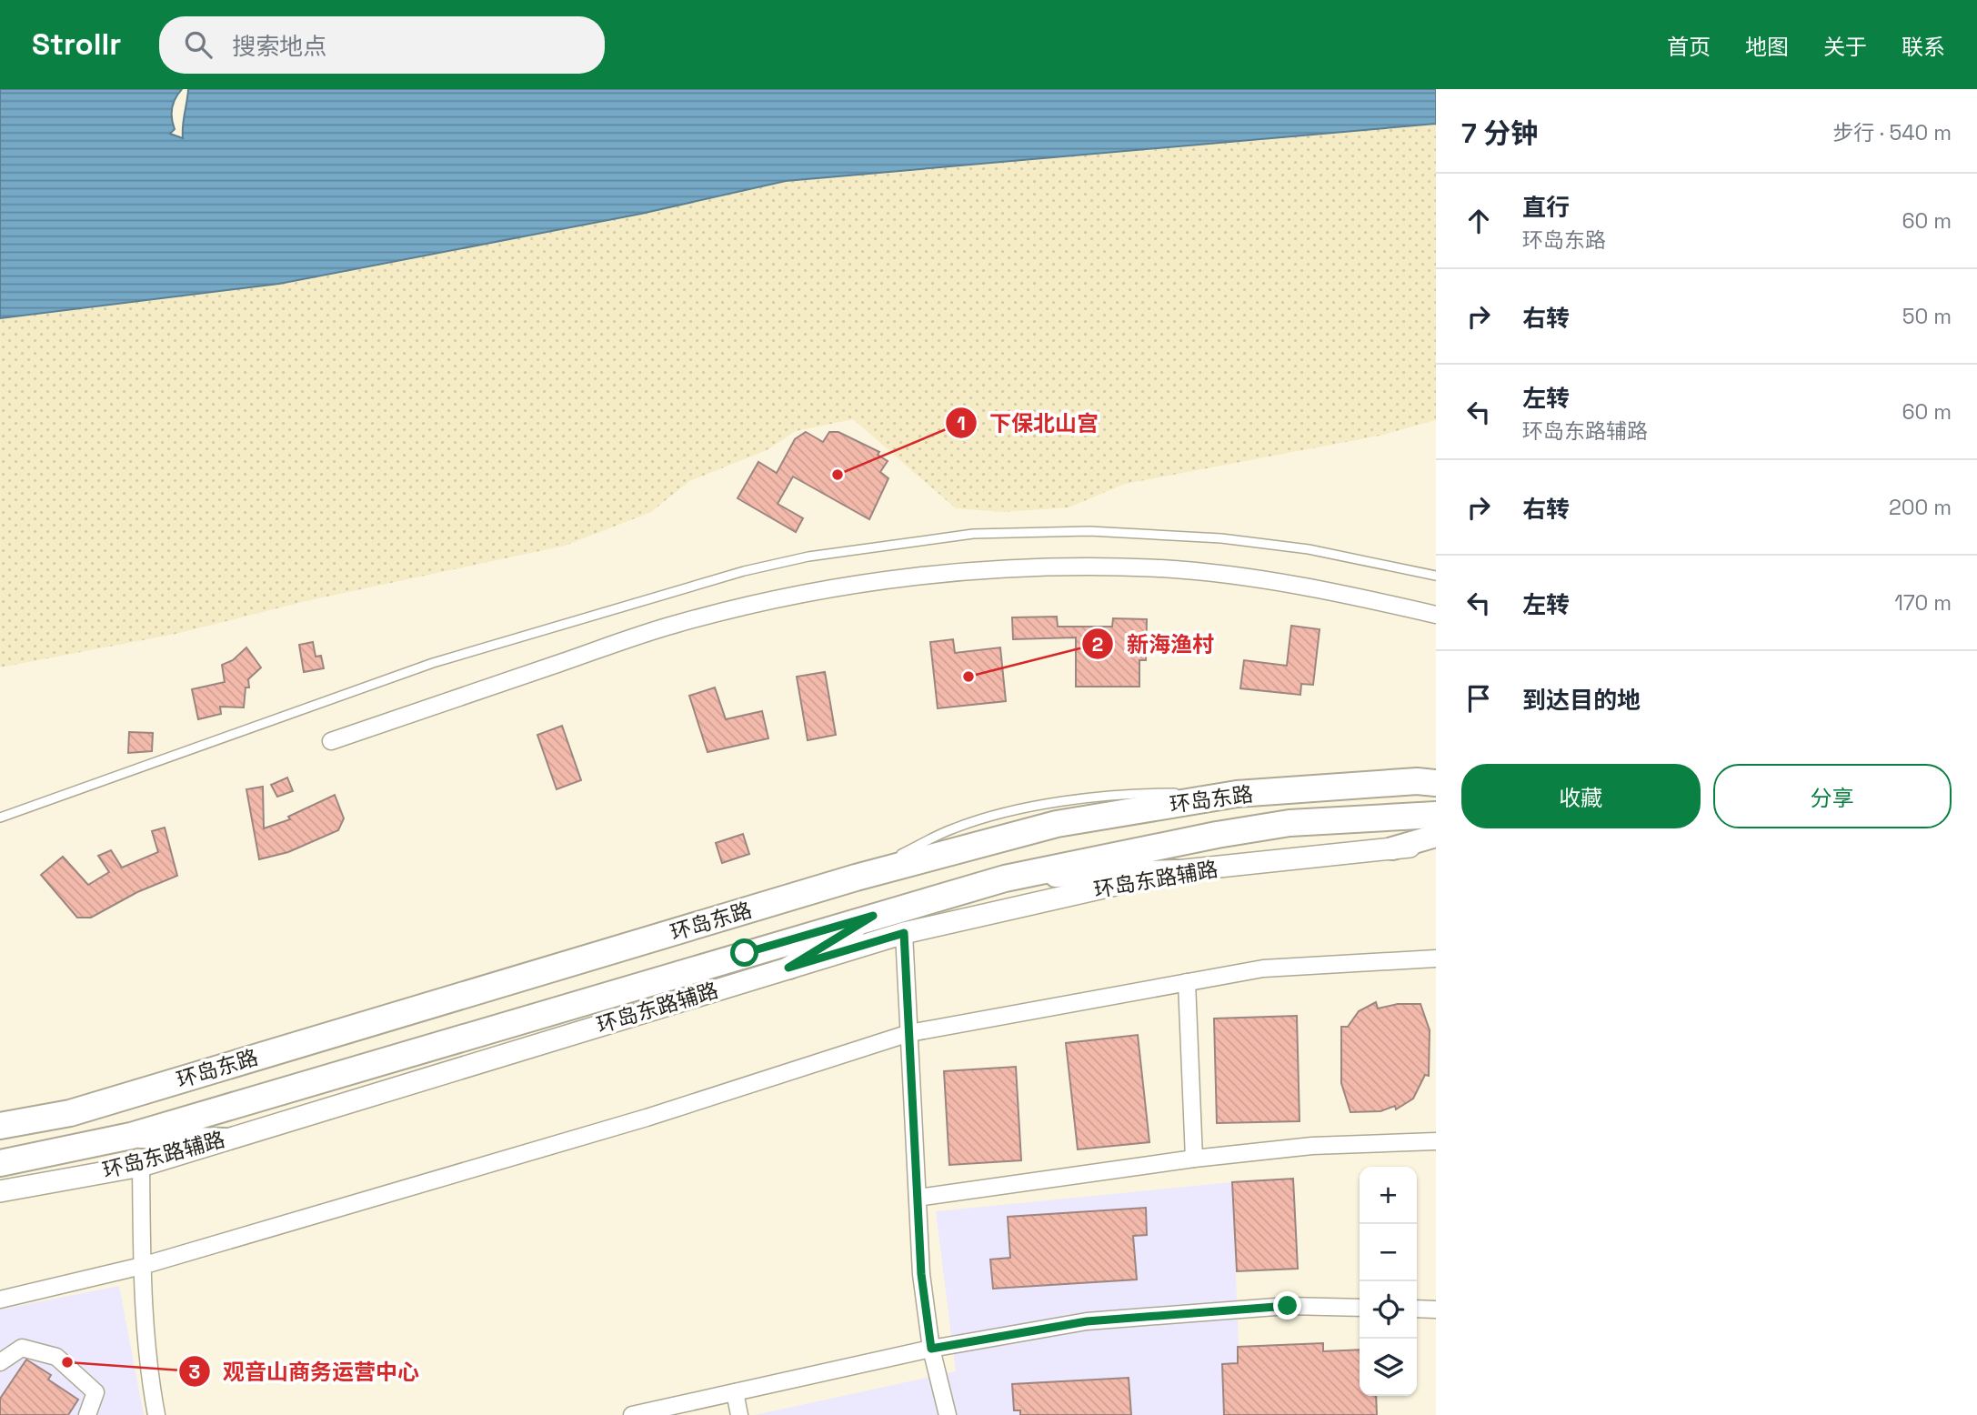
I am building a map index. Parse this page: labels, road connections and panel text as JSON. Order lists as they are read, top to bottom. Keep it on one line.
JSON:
{"streets":{"main road":["环岛东路"],"street":["环岛东路辅路"]},"places":["下保北山宫","新海渔村","观音山商务运营中心"],"page":{"header":"Strollr","search":"搜索地点","nav":["首页","地图","关于","联系"],"heading":["7 分钟","步行 · 540 m"],"list":[["直行","环岛东路","60 m"],["右转","50 m"],["左转","环岛东路辅路","60 m"],["右转","200 m"],["左转","170 m"],"到达目的地"],"buttons":["收藏","分享"],"map_buttons":["+","−"]}}
